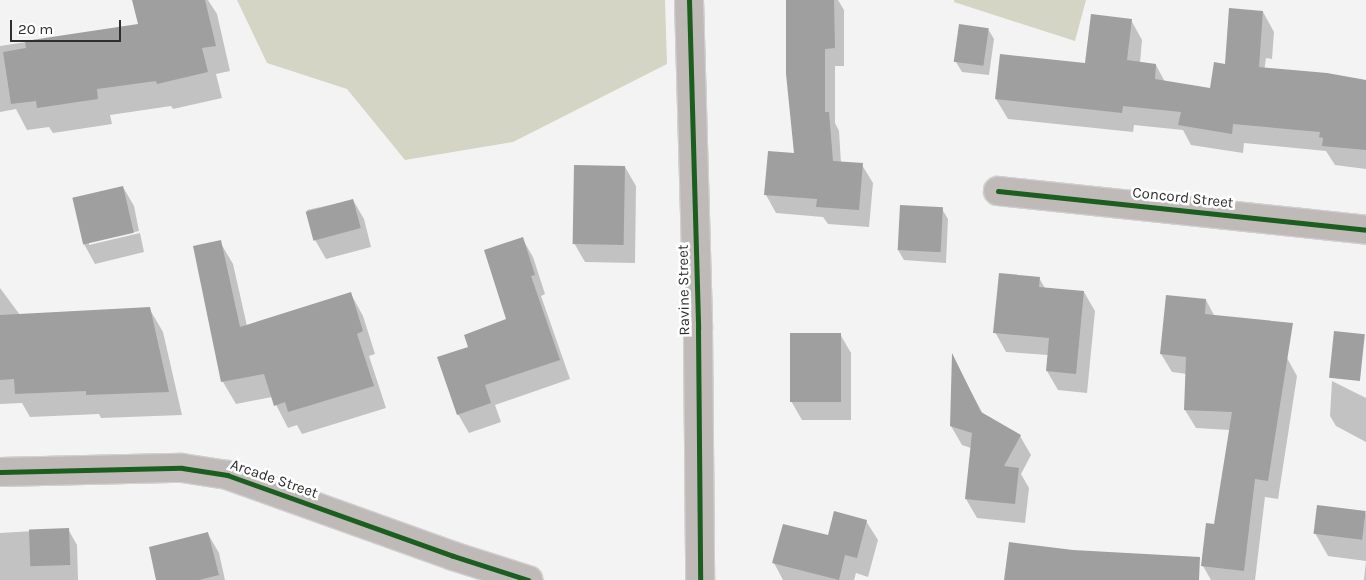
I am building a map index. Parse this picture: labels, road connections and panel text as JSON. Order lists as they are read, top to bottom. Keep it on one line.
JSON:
{"streets":{"street":["Concord Street","Ravine Street","Arcade Street"]},"scale_bar":"20 m"}
